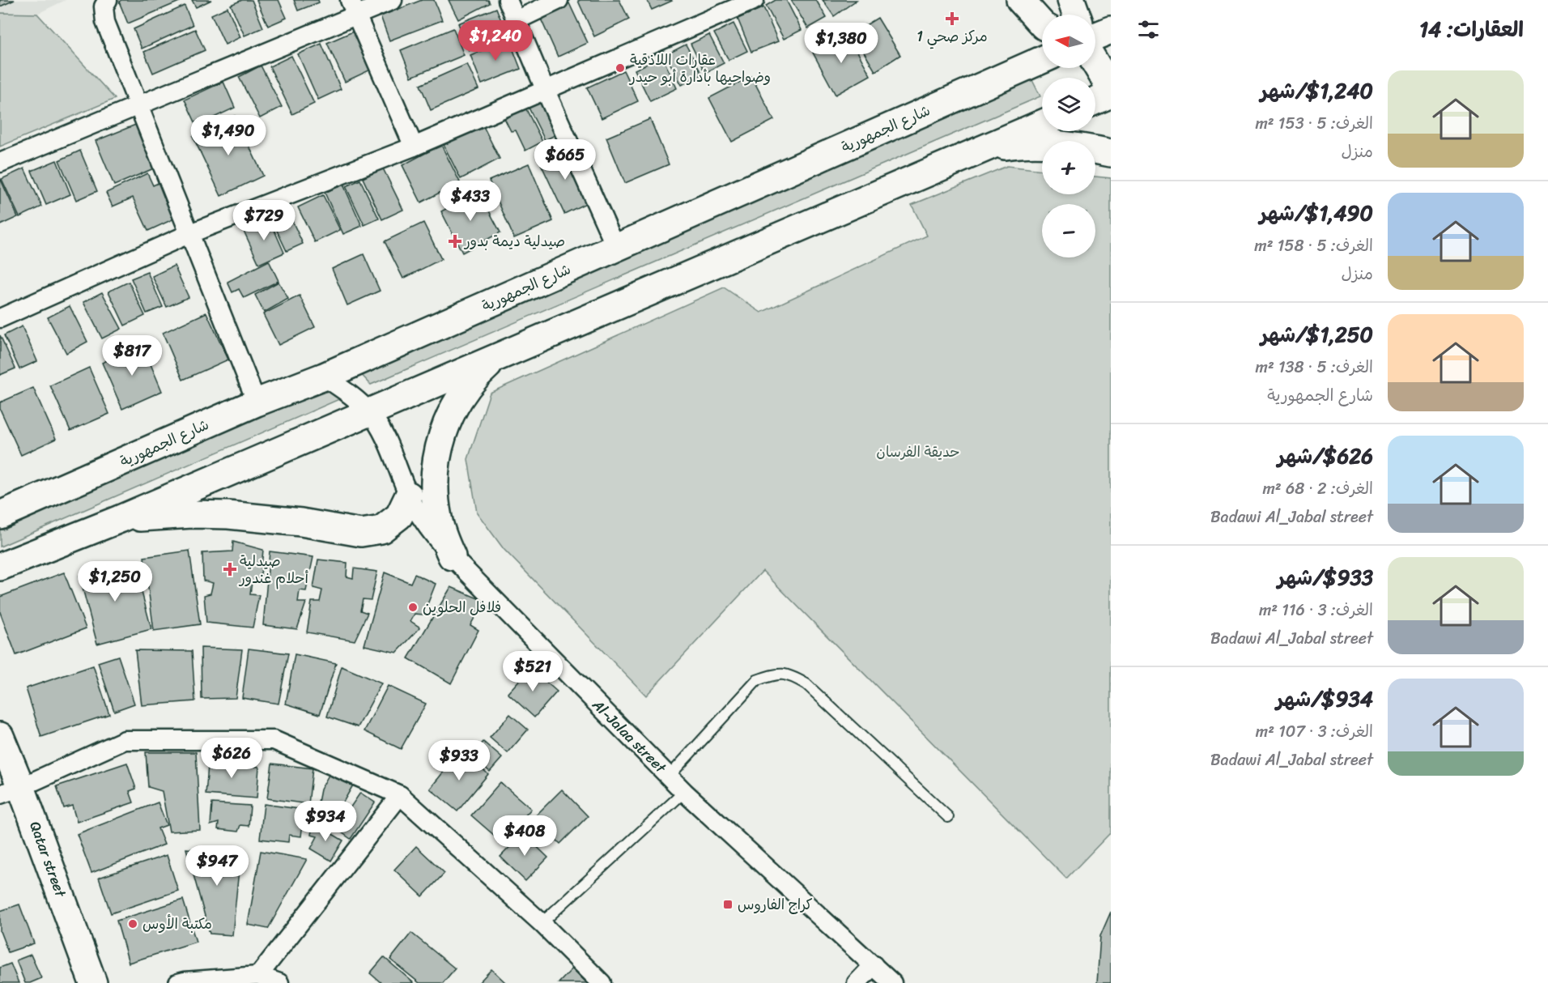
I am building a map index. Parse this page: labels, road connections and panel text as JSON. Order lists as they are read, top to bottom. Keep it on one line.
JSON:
{"streets":{"main road":["شارع الجمهورية","Qatar street"],"street":["Al-Jalaa street"]},"crossings":[["شارع الجمهورية","Al-Jalaa street"]],"parks":["حديقة الفرسان"],"places":{"health":["مركز صحي 1","صيدلية ديمة بدور","صيدلية أحلام غندور"],"other":["عقارات اللاذقية وضواحيها بأدارة أبو حيدر","فلافل الحلوين","مكتبة الأوس"],"transit":["كراج الفاروس"]},"north":"left","page":{"heading":"العقارات: 14","map_buttons":["+","−"],"price":["$1,240","$1,380","$1,490","$665","$433","$729","$817","$1,250","$521","$626","$933","$934","$408","$947"],"list":[{"name":"$1,240/شهر","note":"الغرف: 5 · 153 m² · منزل"},{"name":"$1,490/شهر","note":"الغرف: 5 · 158 m² · منزل"},{"name":"$1,250/شهر","note":"الغرف: 5 · 138 m² · شارع الجمهورية"},{"name":"$626/شهر","note":"الغرف: 2 · 68 m² · Badawi Al_Jabal street"},{"name":"$933/شهر","note":"الغرف: 3 · 116 m² · Badawi Al_Jabal street"},{"name":"$934/شهر","note":"الغرف: 3 · 107 m² · Badawi Al_Jabal street"}]}}
